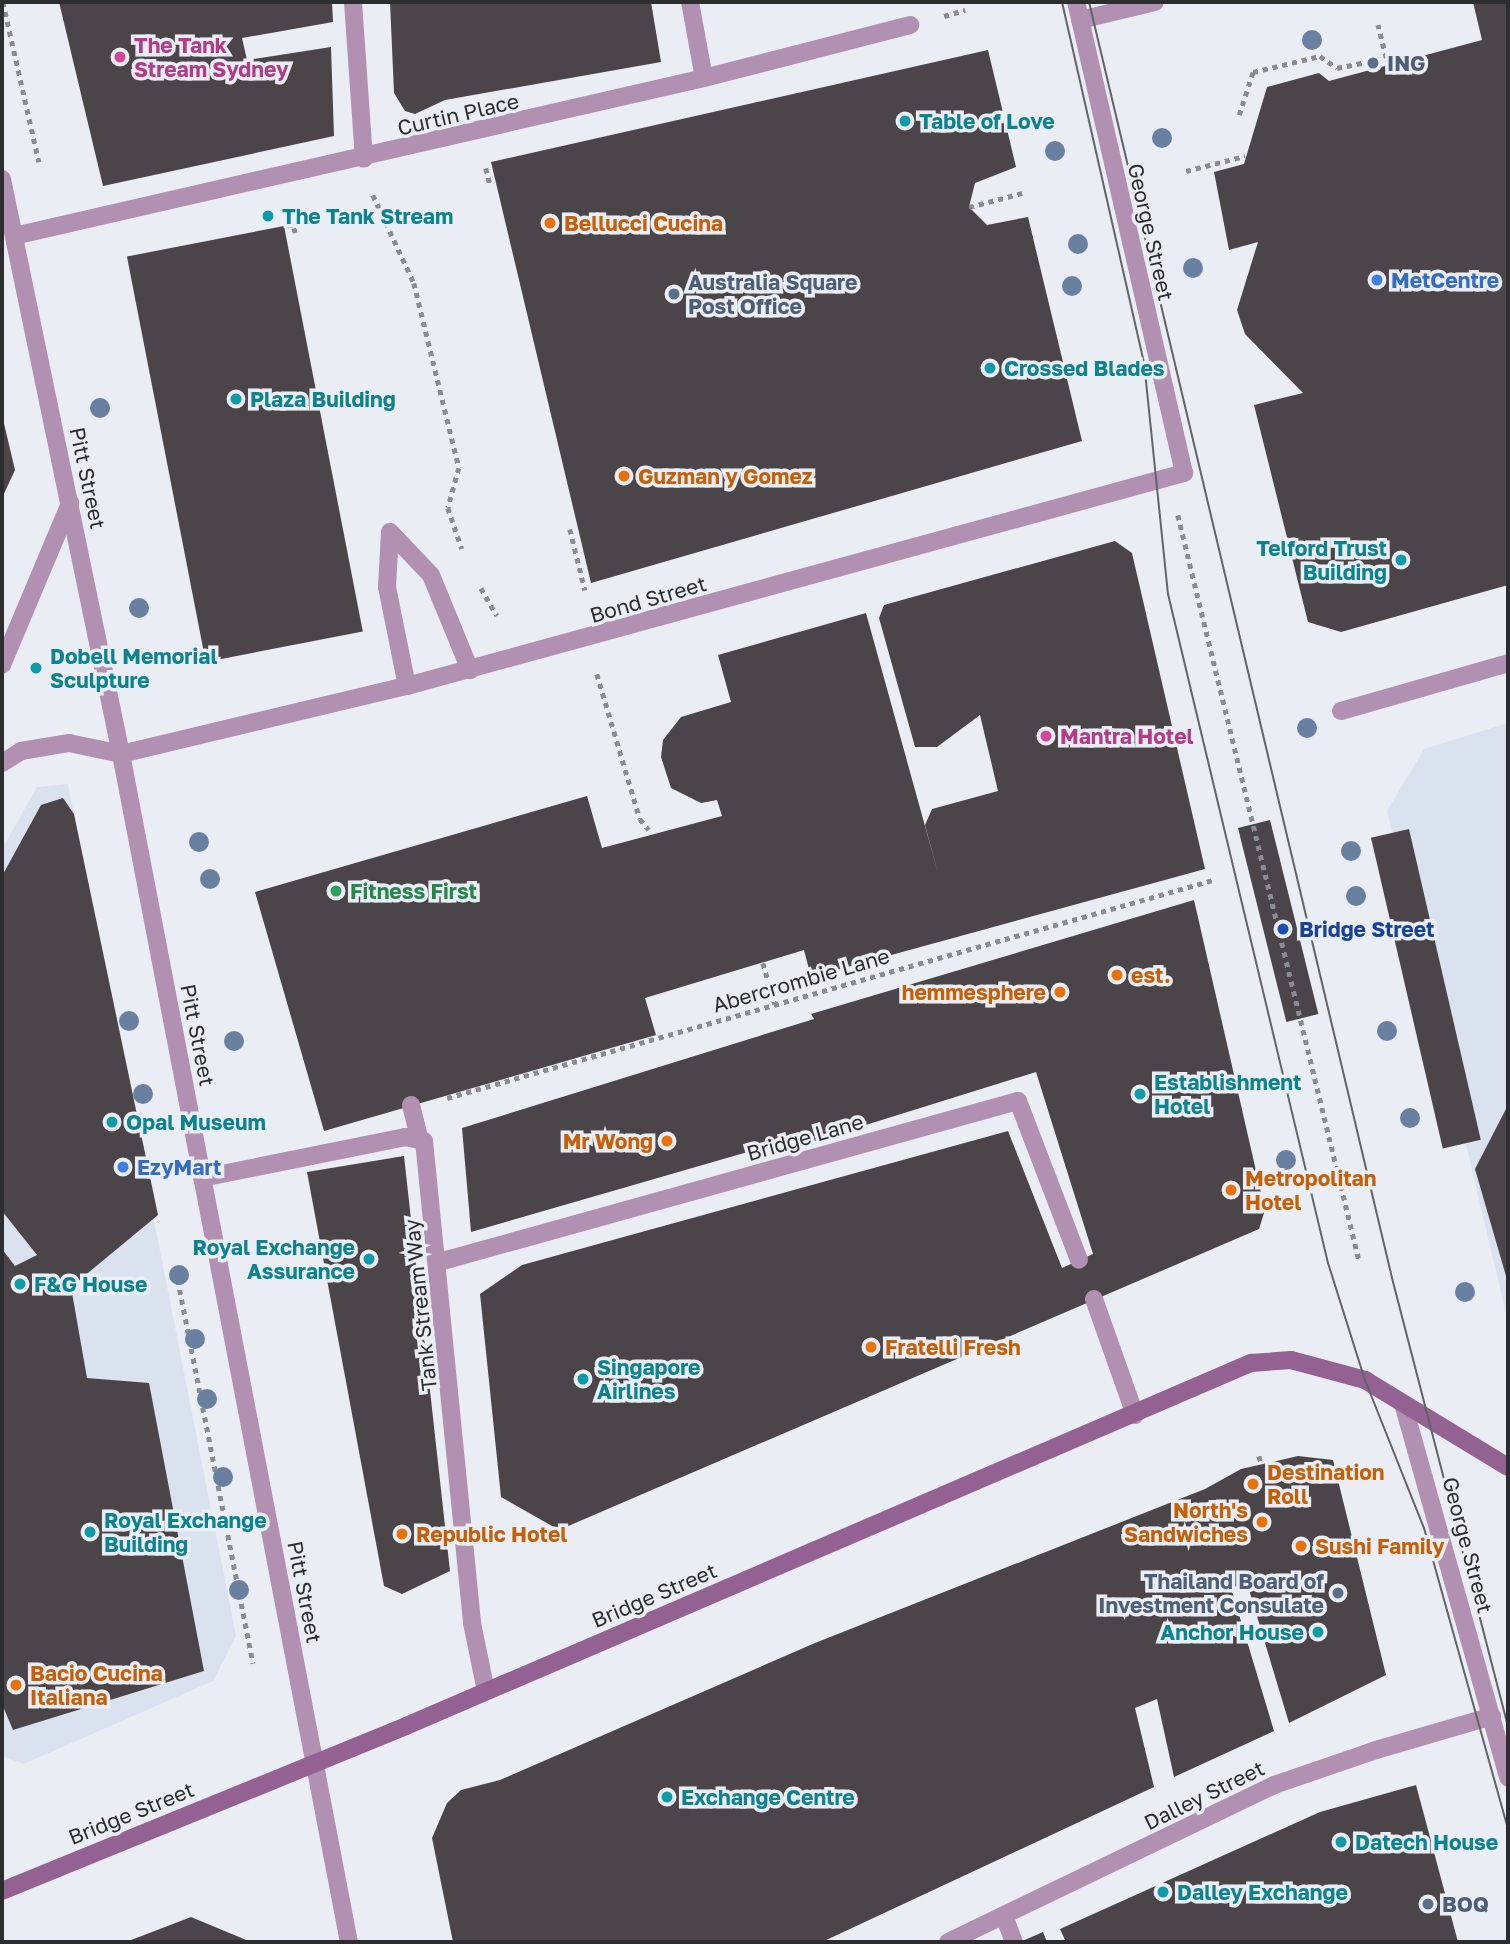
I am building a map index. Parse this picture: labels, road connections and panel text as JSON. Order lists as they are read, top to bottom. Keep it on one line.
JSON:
{"streets":{"main road":["Bridge Street"],"street":["Curtin Place","George Street","Pitt Street","Bond Street","Bridge Lane","Tank Stream Way","Dalley Street"],"path":["Abercrombie Lane"]},"crossings":[["Curtin Place","Pitt Street"],["George Street","Bond Street"],["George Street","Bridge Street"],["George Street","Dalley Street"],["Pitt Street","Bond Street"],["Pitt Street","Bridge Street"],["Abercrombie Lane","Tank Stream Way"],["Bridge Lane","Tank Stream Way"],["Tank Stream Way","Bridge Street"]],"places":["The Tank Stream Sydney","ING","Table of Love","The Tank Stream","Bellucci Cucina","MetCentre","Australia Square Post Office","Crossed Blades","Plaza Building","Guzman y Gomez","Telford Trust Building","Dobell Memorial Sculpture","Mantra Hotel","Fitness First","Bridge Street","est.","hemmesphere","Establishment Hotel","Opal Museum","Mr Wong","EzyMart","Metropolitan Hotel","Royal Exchange Assurance","F&G House","Fratelli Fresh","Singapore Airlines","Destination Roll","North's Sandwiches","Royal Exchange Building","Republic Hotel","Sushi Family","Thailand Board of Investment Consulate","Anchor House","Bacio Cucina Italiana","Exchange Centre","Datech House","Dalley Exchange","BOQ"]}
